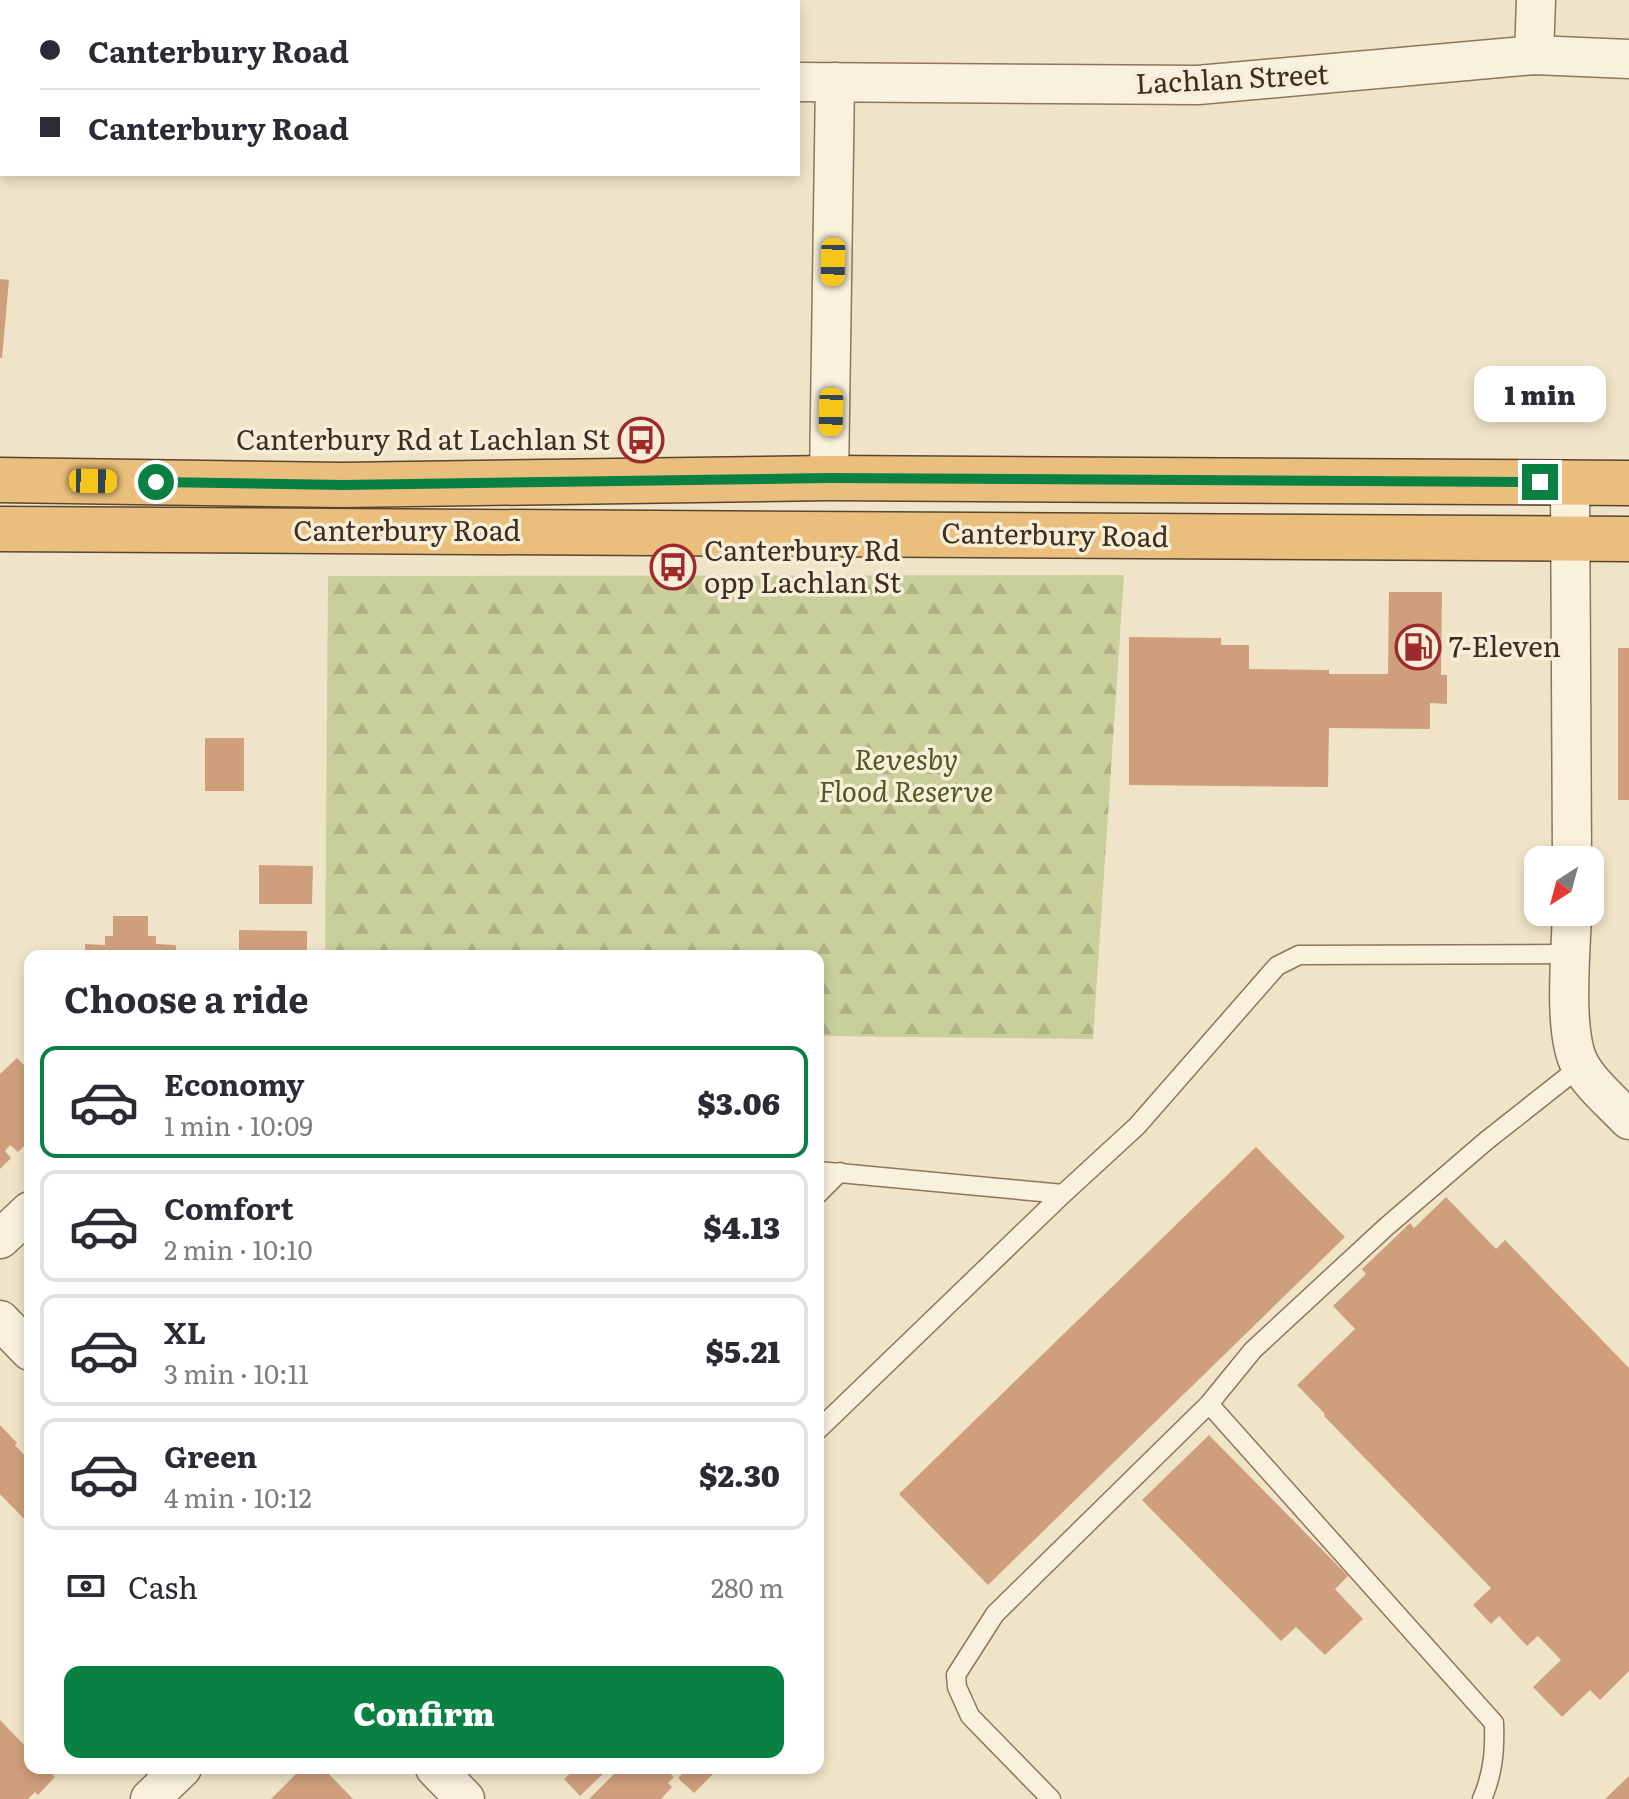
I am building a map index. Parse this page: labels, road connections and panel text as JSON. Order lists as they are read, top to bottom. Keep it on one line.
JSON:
{"streets":{"highway":["Canterbury Road"],"street":["Lachlan Street"]},"parks":["Revesby Flood Reserve"],"places":{"bus stop":["Canterbury Rd at Lachlan St","Canterbury Rd opp Lachlan St"],"fuel station":["7-Eleven"]},"north":"bottom left","page":{"banner":["Canterbury Road","Canterbury Road"],"bubble":"1 min","heading":"Choose a ride","list":[{"name":"Economy","note":"1 min · 10:09","value":"$3.06"},{"name":"Comfort","note":"2 min · 10:10","value":"$4.13"},{"name":"XL","note":"3 min · 10:11","value":"$5.21"},{"name":"Green","note":"4 min · 10:12","value":"$2.30"}],"pay":["Cash","280 m"],"buttons":"Confirm"}}
